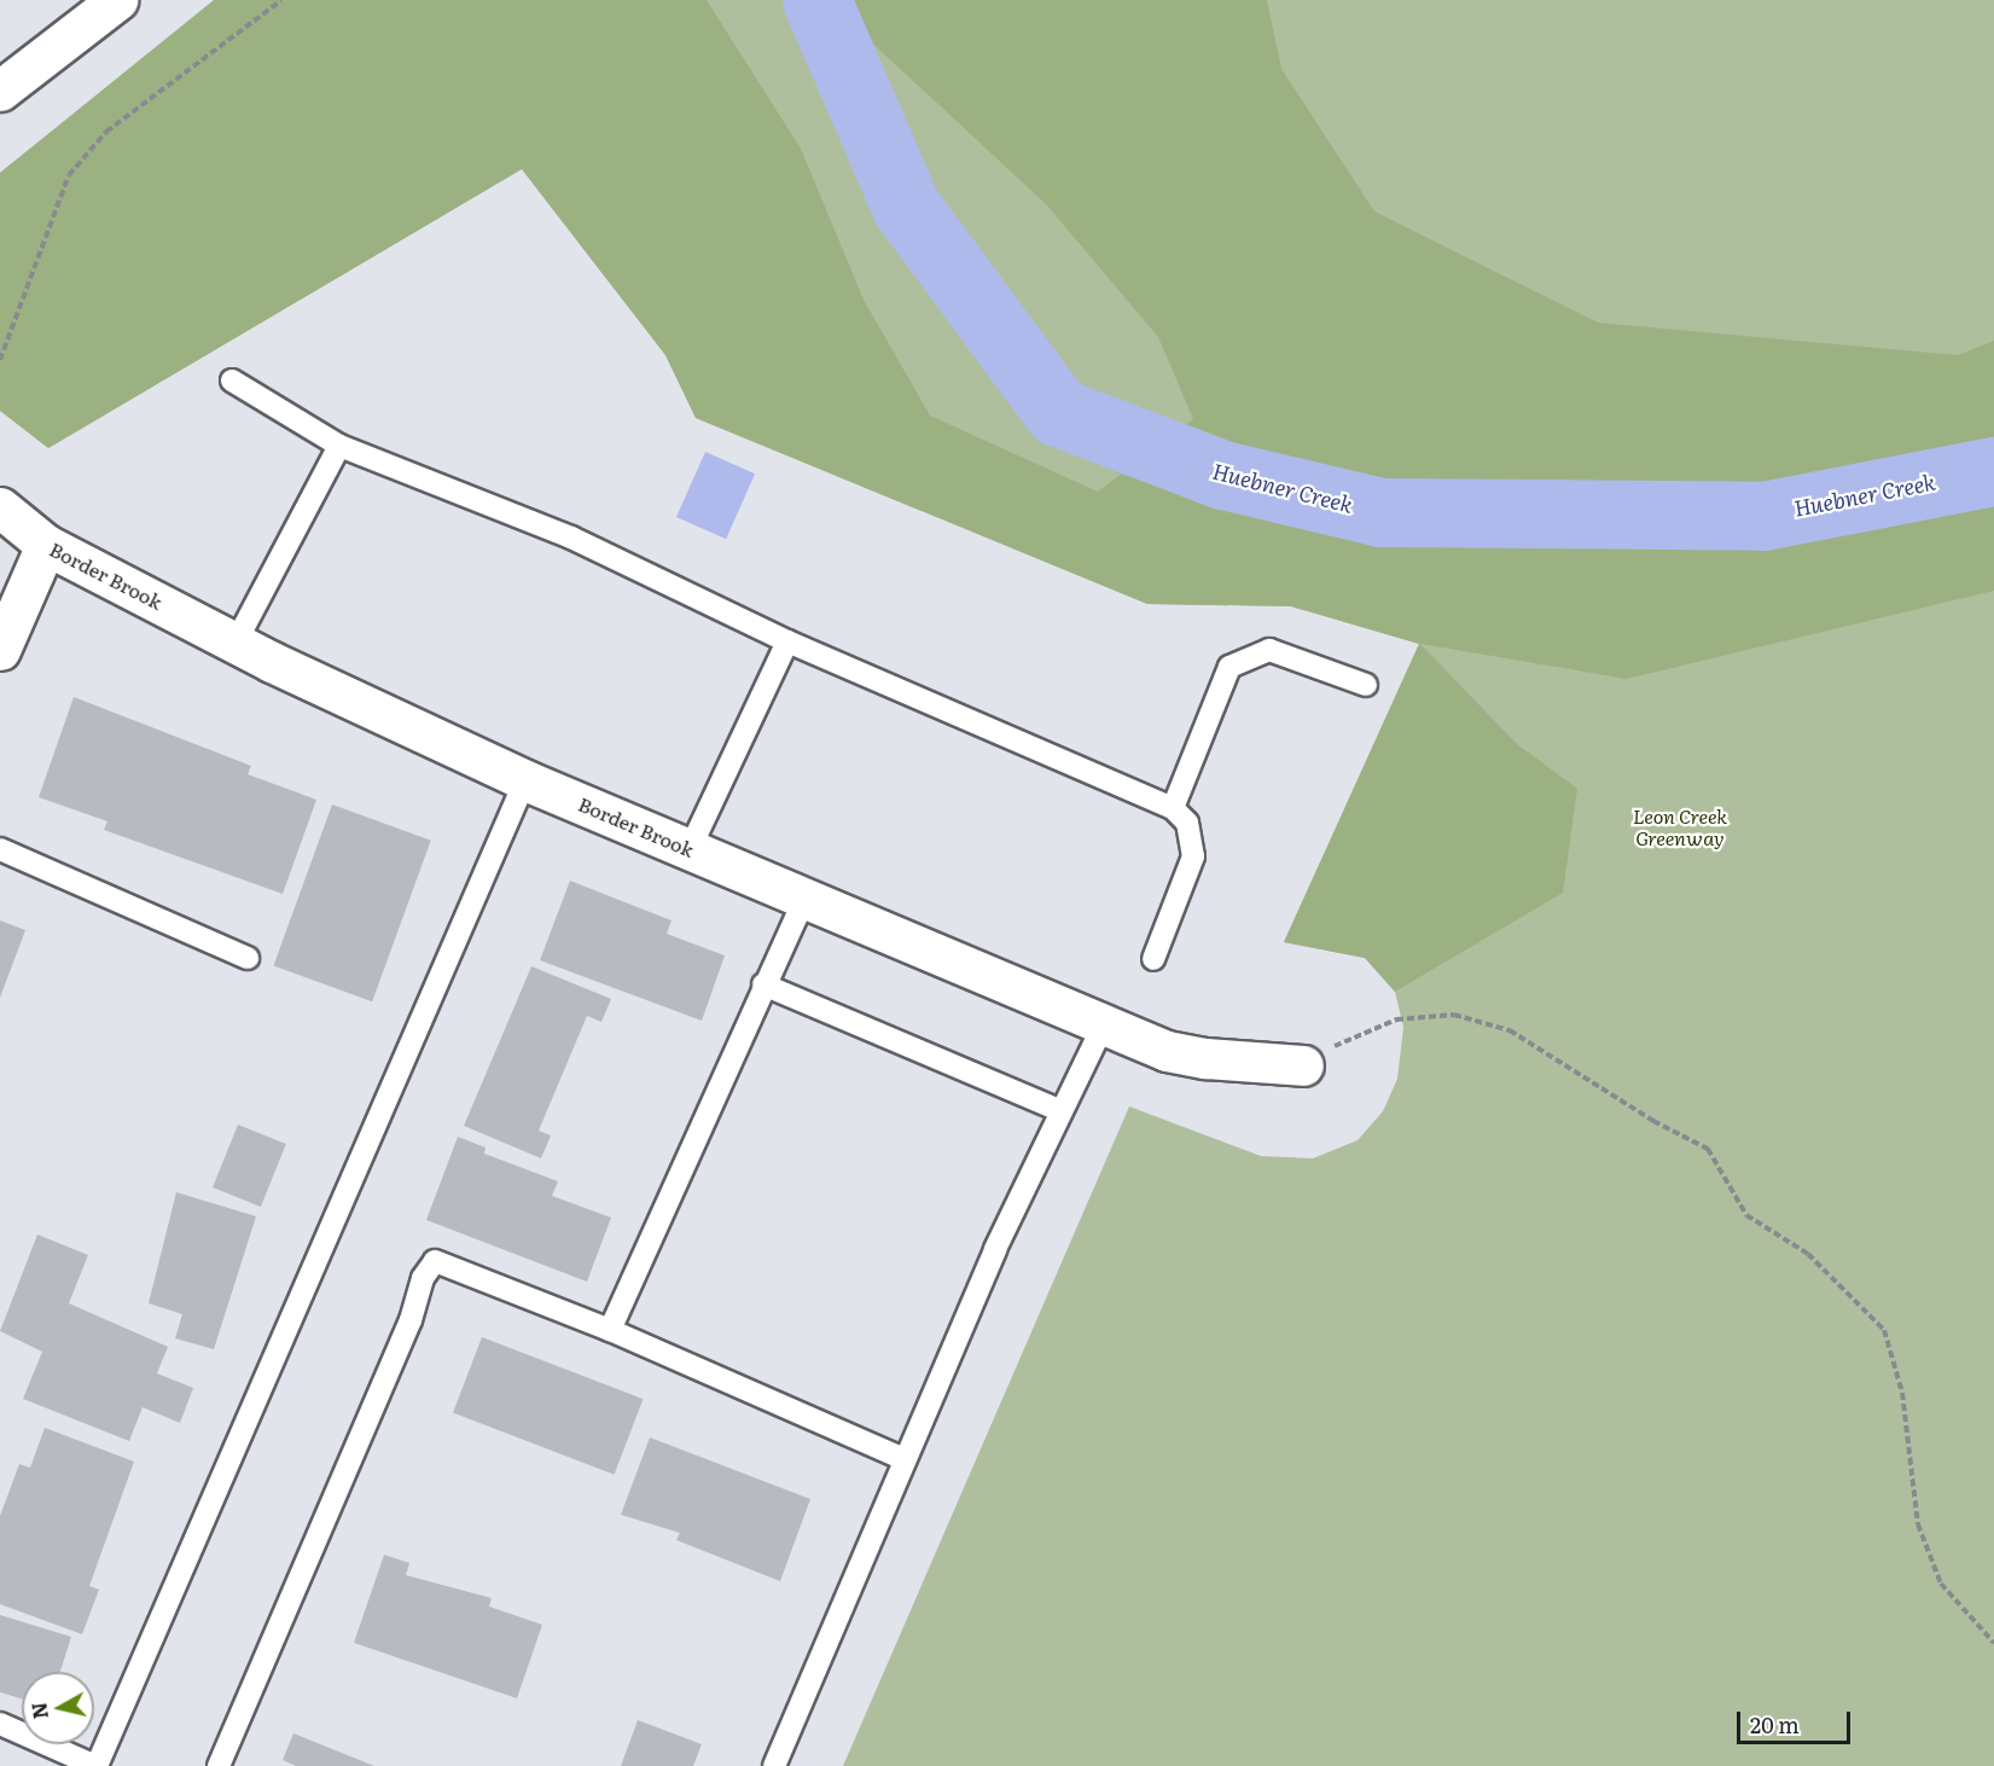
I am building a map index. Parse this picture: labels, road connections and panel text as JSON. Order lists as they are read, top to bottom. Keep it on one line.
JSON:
{"streets":{"street":["Border Brook"]},"water":["Huebner Creek"],"parks":["Leon Creek Greenway"],"scale_bar":"20 m","north":"left"}
